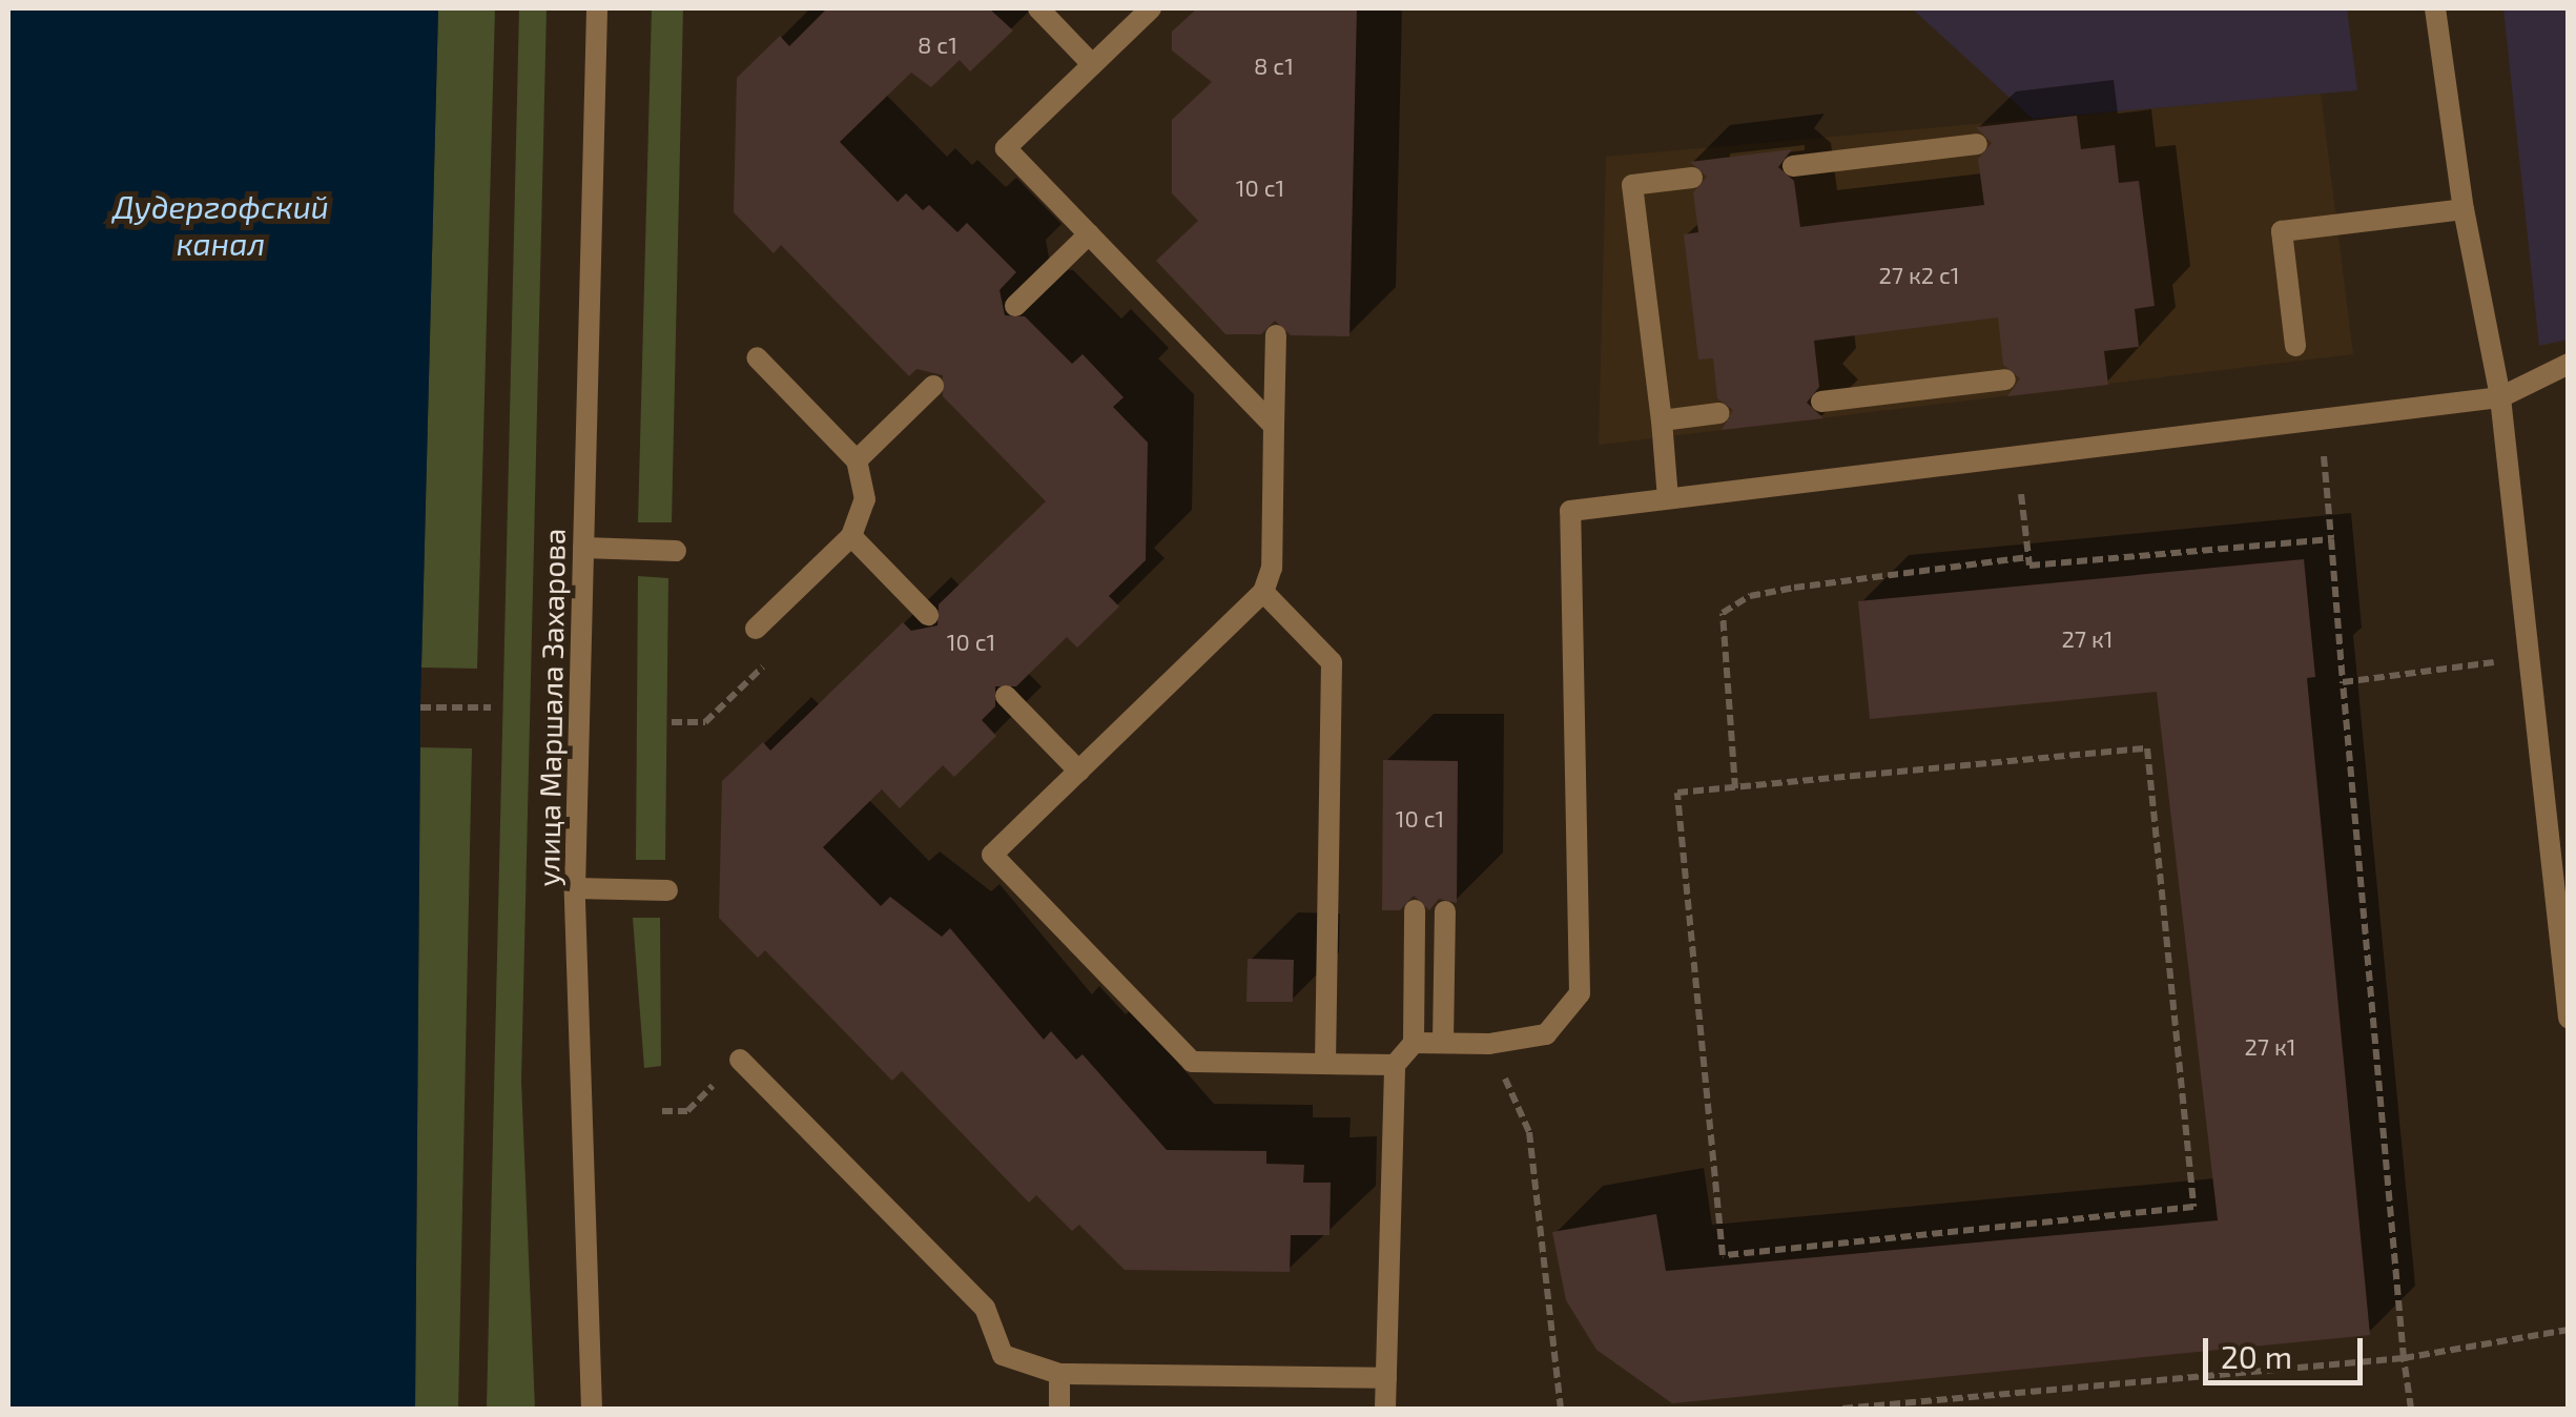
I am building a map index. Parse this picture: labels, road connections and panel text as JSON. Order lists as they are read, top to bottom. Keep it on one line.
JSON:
{"streets":{"street":["улица Маршала Захарова"]},"water":["Дудергофский канал"],"house_numbers":["8 с1","8 с1","10 с1","27 к2 с1","27 к1","10 с1","10 с1","27 к1"],"scale_bar":"20 m"}
